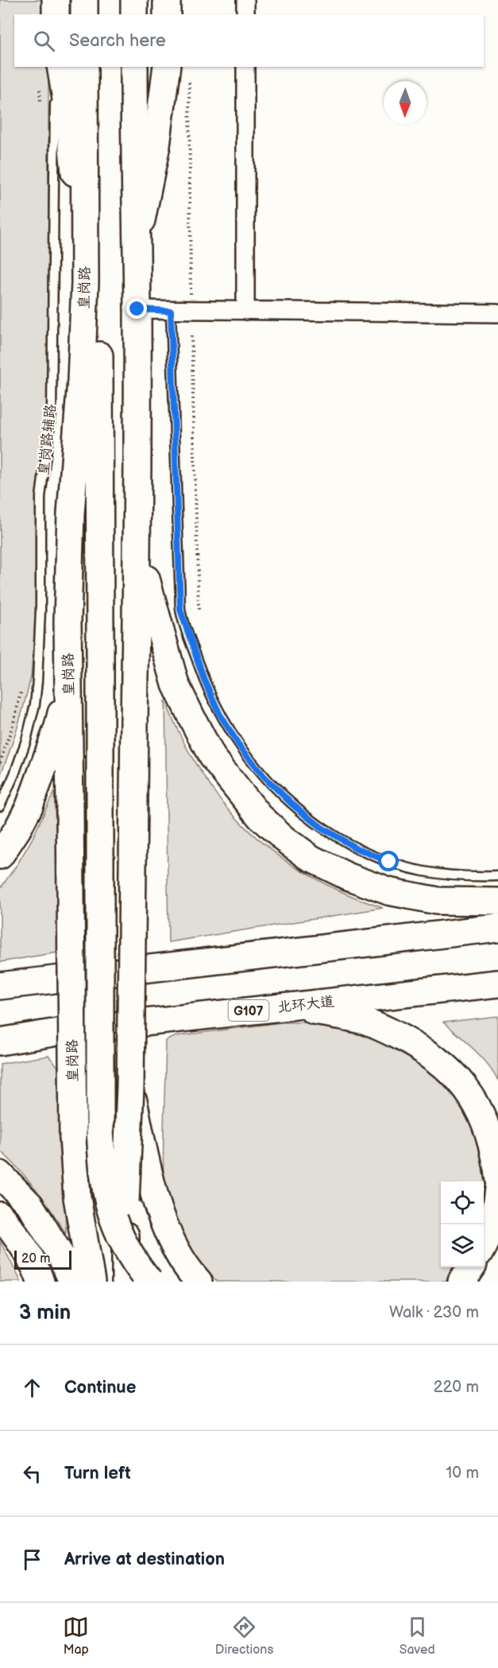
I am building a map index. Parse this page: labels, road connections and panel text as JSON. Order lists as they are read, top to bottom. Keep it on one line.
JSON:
{"streets":{"main road":["皇岗路","北环大道","G107"],"lane":["皇岗路辅路"]},"scale_bar":"20 m","north":"bottom","page":{"search":"Search here","scale":"20 m","heading":["3 min","Walk · 230 m"],"list":[["Continue","220 m"],["Turn left","10 m"],"Arrive at destination"],"nav":["Map","Directions","Saved"]}}
